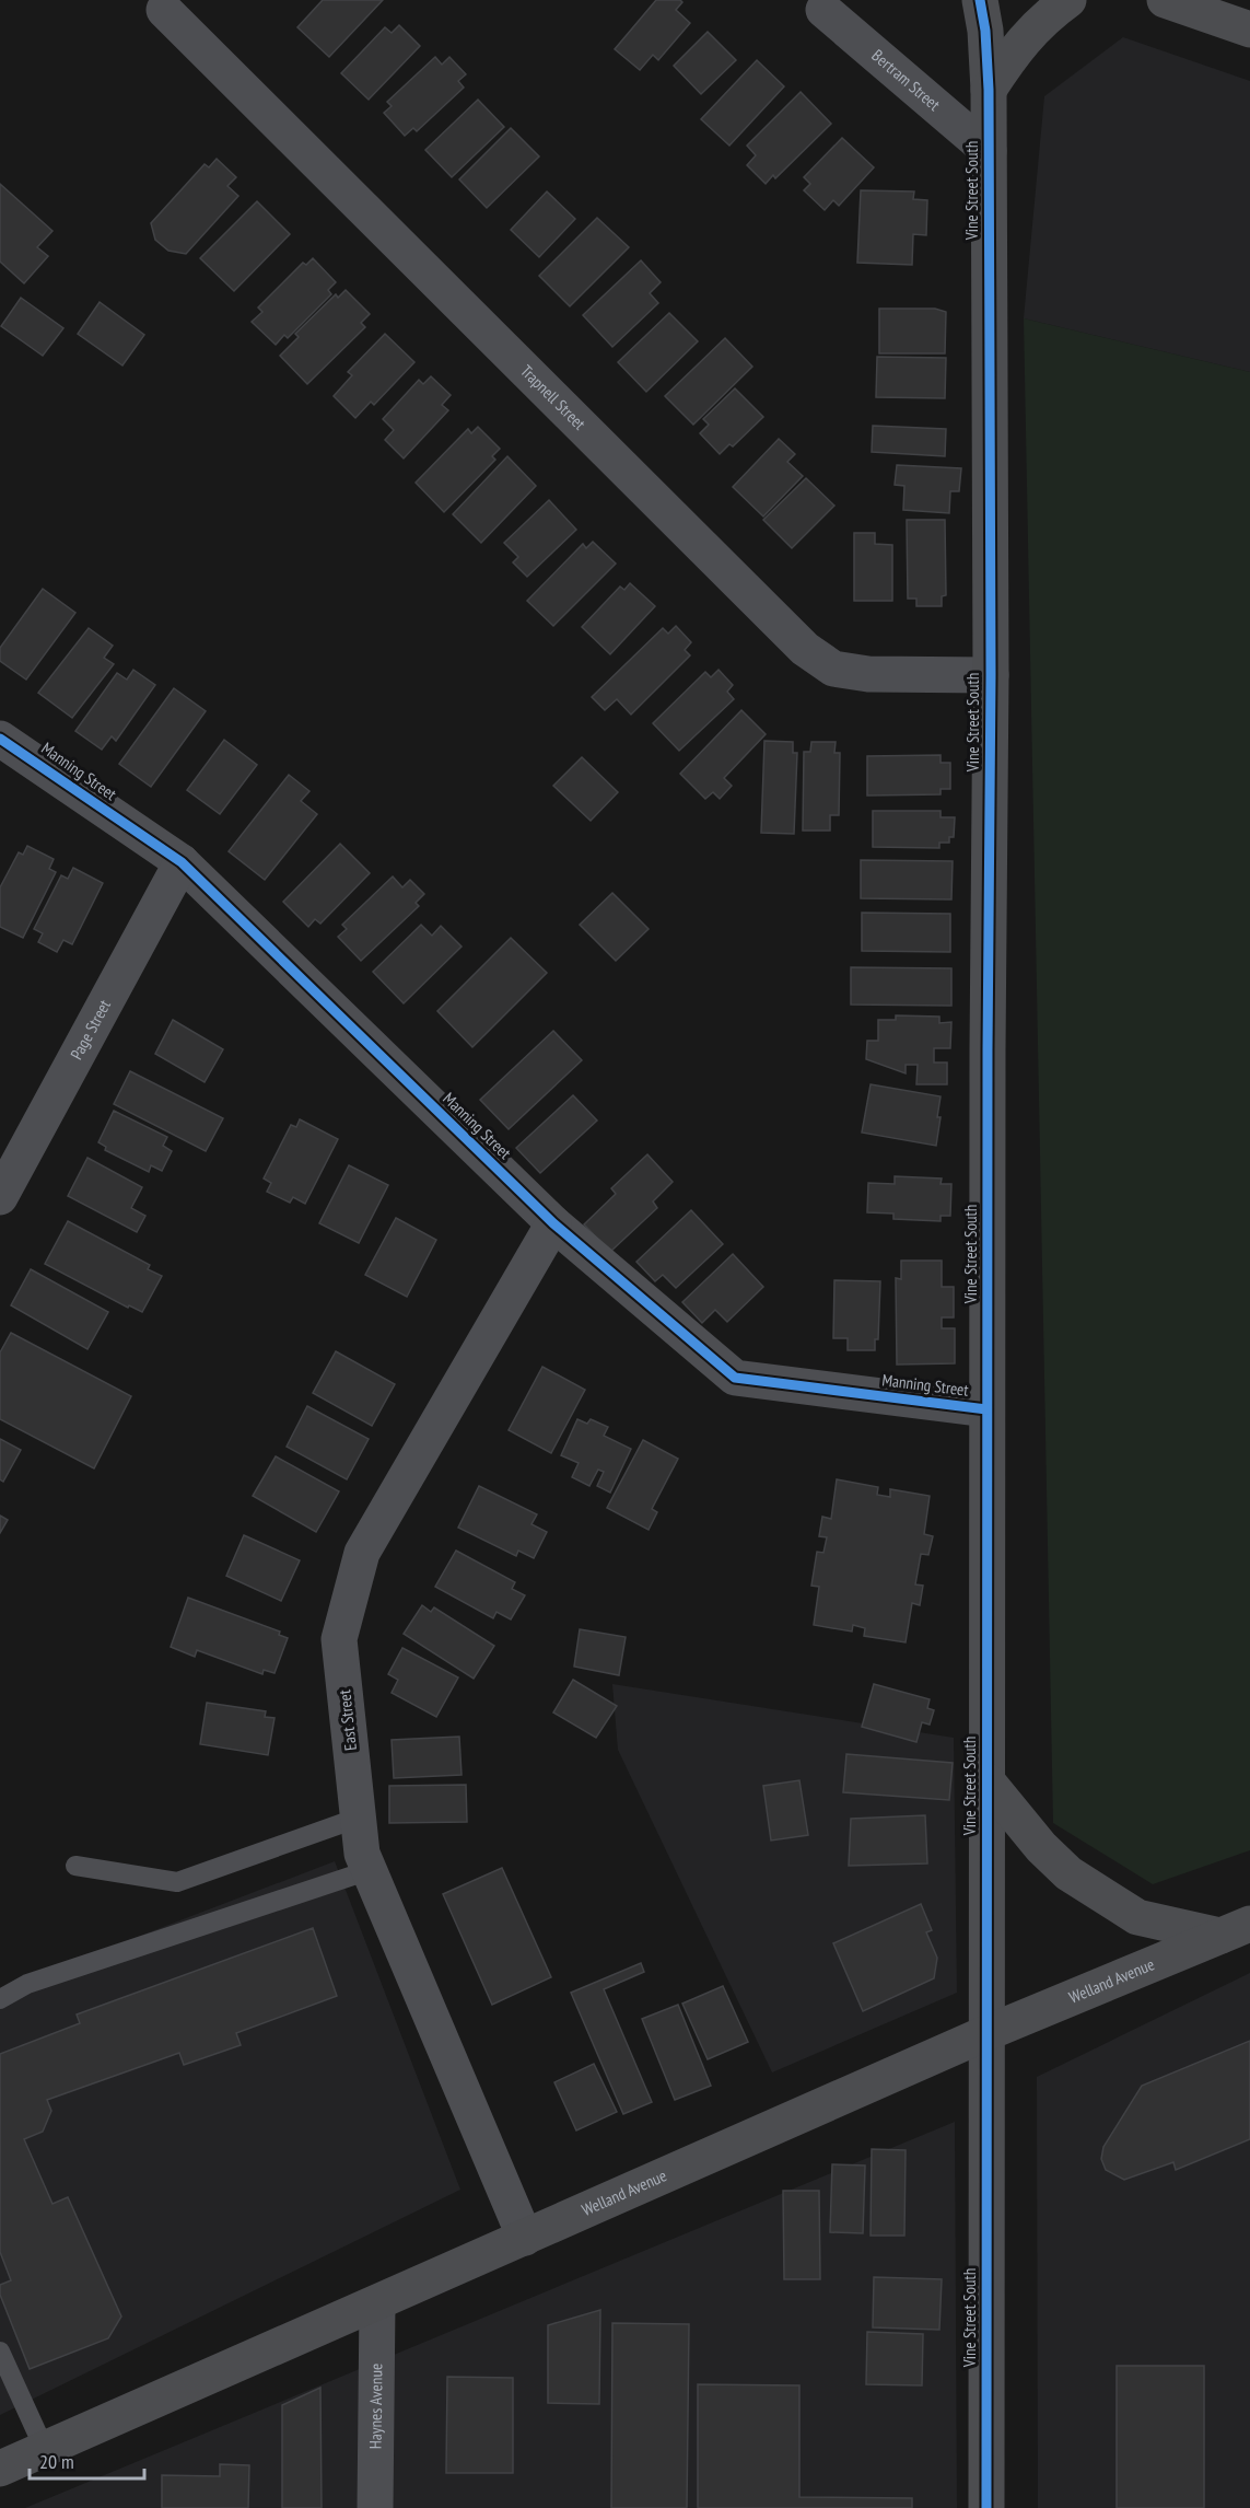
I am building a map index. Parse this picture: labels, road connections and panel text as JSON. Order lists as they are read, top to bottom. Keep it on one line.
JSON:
{"streets":{"street":["Bertram Street","Vine Street South","Trapnell Street","Manning Street","Page Street","East Street","Welland Avenue","Haynes Avenue"]},"crossings":[["Bertram Street","Vine Street South"],["Vine Street South","Trapnell Street"],["Vine Street South","Manning Street"],["Vine Street South","Welland Avenue"],["Manning Street","Page Street"],["Manning Street","East Street"],["East Street","Welland Avenue"],["Welland Avenue","Haynes Avenue"]],"scale_bar":"20 m"}
